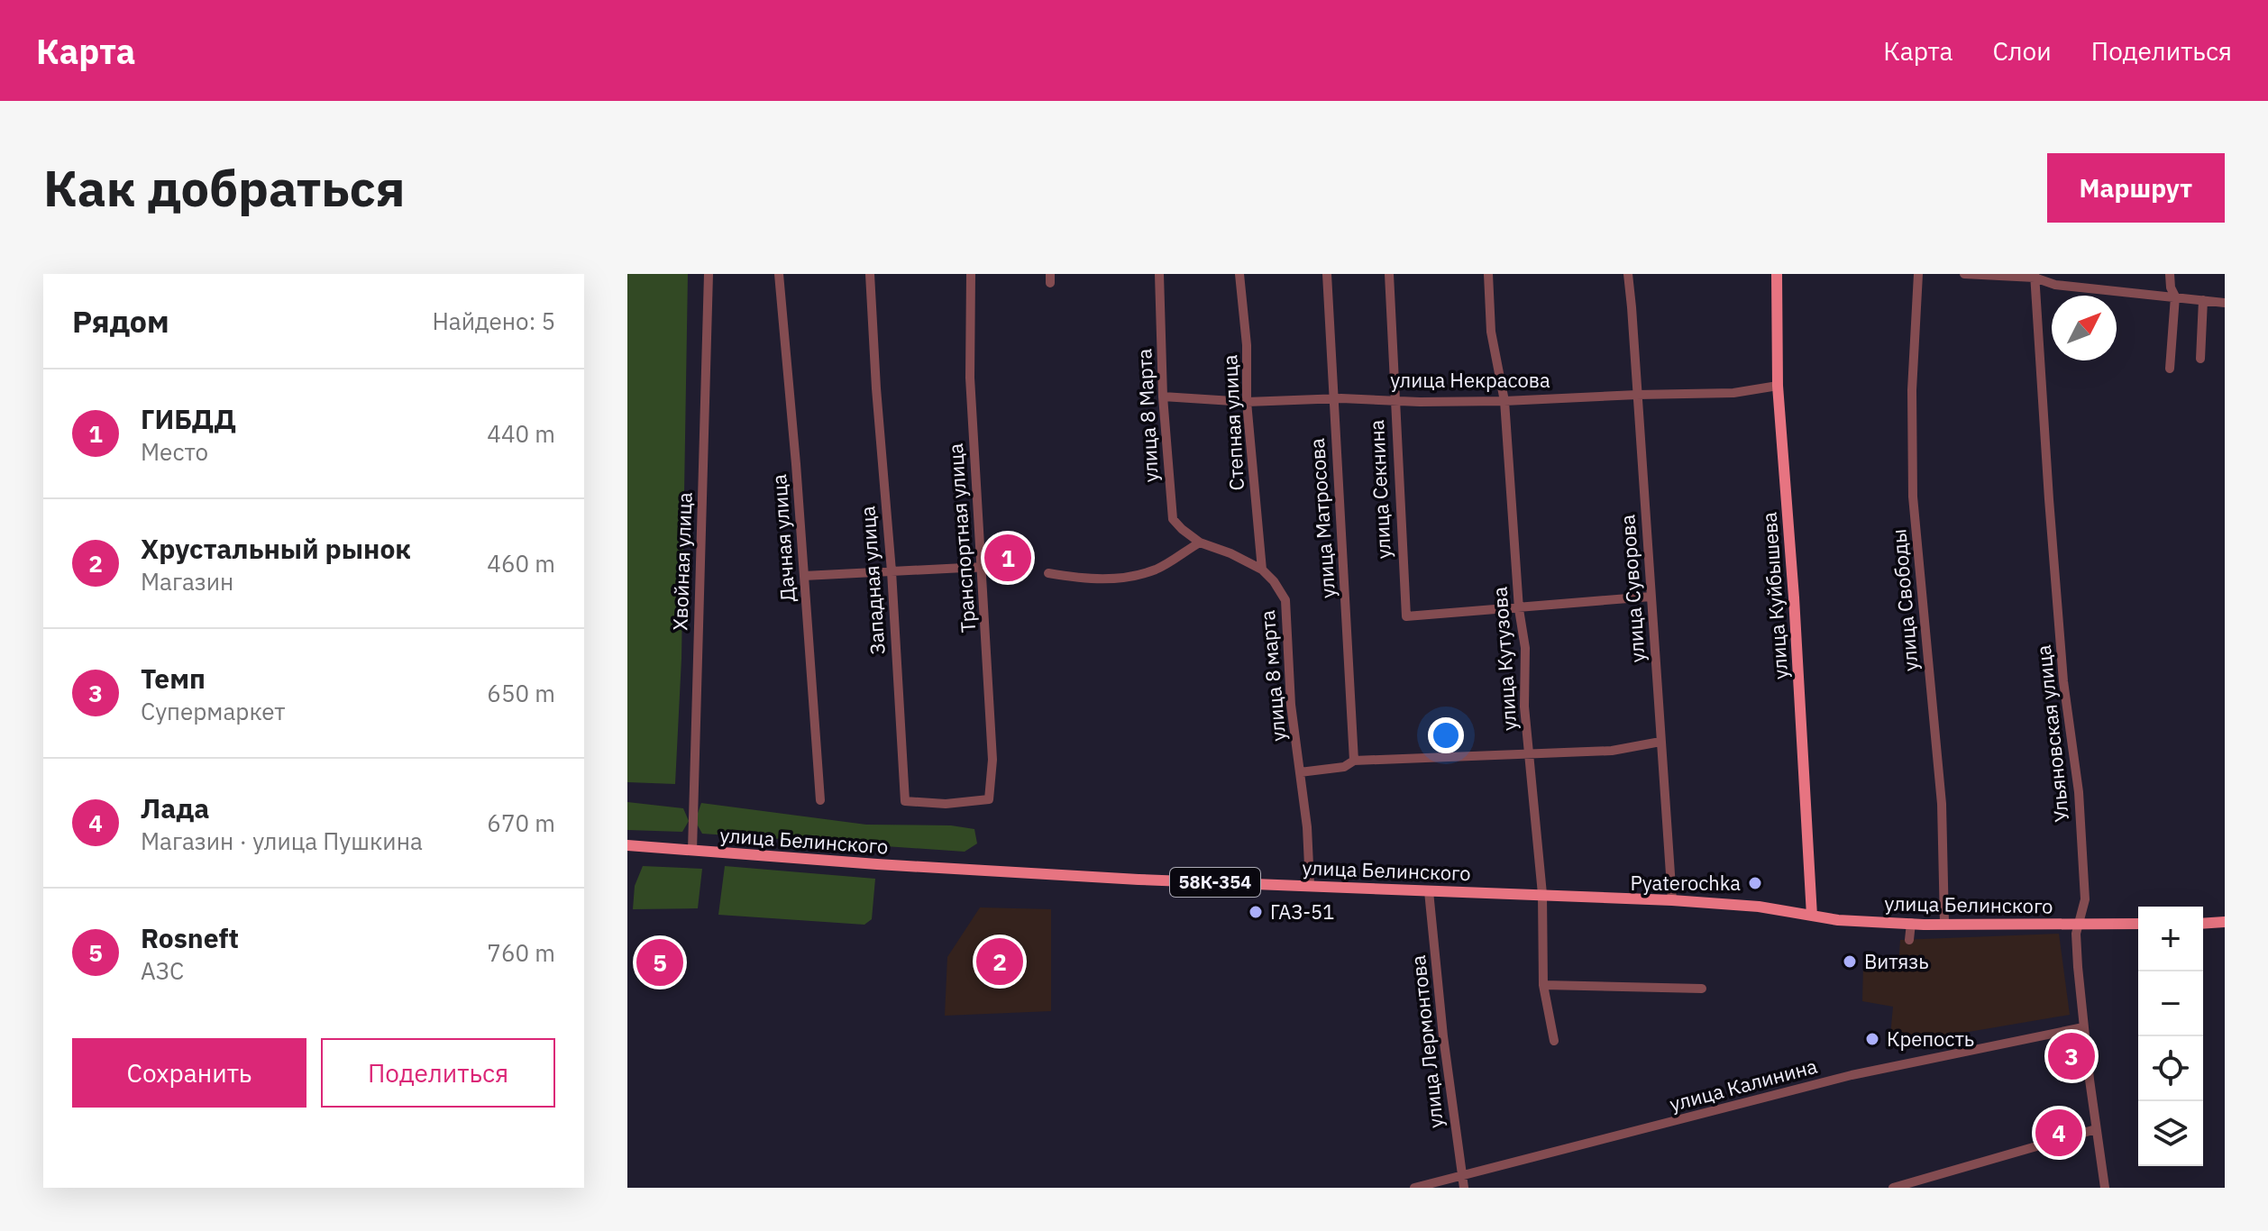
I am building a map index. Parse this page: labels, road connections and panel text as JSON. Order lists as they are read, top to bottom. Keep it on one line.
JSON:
{"streets":{"main road":["улица Куйбышева","улица Белинского","58К-354"],"street":["улица Некрасова","улица 8 Марта","Степная улица","улица Секнина","улица Матросова","Дачная улица","Транспортная улица","Хвойная улица","Западная улица","улица Суворова","улица Свободы","улица Кутузова","улица 8 марта","Ульяновская улица","улица Лермонтова","улица Калинина"]},"crossings":[["улица Некрасова","улица 8 Марта"],["улица Некрасова","Степная улица"],["улица Некрасова","улица Секнина"],["улица Некрасова","улица Матросова"],["улица Некрасова","улица Суворова"],["улица Некрасова","улица Куйбышева"],["улица Некрасова","улица Кутузова"],["улица 8 Марта","улица 8 марта"],["Степная улица","улица 8 марта"],["улица Секнина","улица Кутузова"],["Транспортная улица","Западная улица"],["Хвойная улица","улица Белинского"],["улица Суворова","улица Белинского"],["улица Куйбышева","улица Белинского"],["улица Свободы","улица Белинского"],["улица Кутузова","улица Белинского"],["улица 8 марта","улица Белинского"],["Ульяновская улица","улица Белинского"],["Ульяновская улица","улица Калинина"],["улица Белинского","улица Лермонтова"],["улица Лермонтова","улица Калинина"]],"places":["Pyaterochka","ГАЗ-51","Витязь","Крепость"],"north":"top right","page":{"header":"Карта","nav":["Карта","Слои","Поделиться"],"buttons":["Маршрут",["Сохранить","Поделиться"]],"title":"Как добраться","heading":["Рядом","Найдено: 5"],"list":[{"mark":"1","name":"ГИБДД","note":"Место","value":"440 m"},{"mark":"2","name":"Хрустальный рынок","note":"Магазин","value":"460 m"},{"mark":"3","name":"Темп","note":"Супермаркет","value":"650 m"},{"mark":"4","name":"Лада","note":"Магазин · улица Пушкина","value":"670 m"},{"mark":"5","name":"Rosneft","note":"АЗС","value":"760 m"}],"pins":["1","2","5","3","4"],"map_buttons":["+","−"]}}
